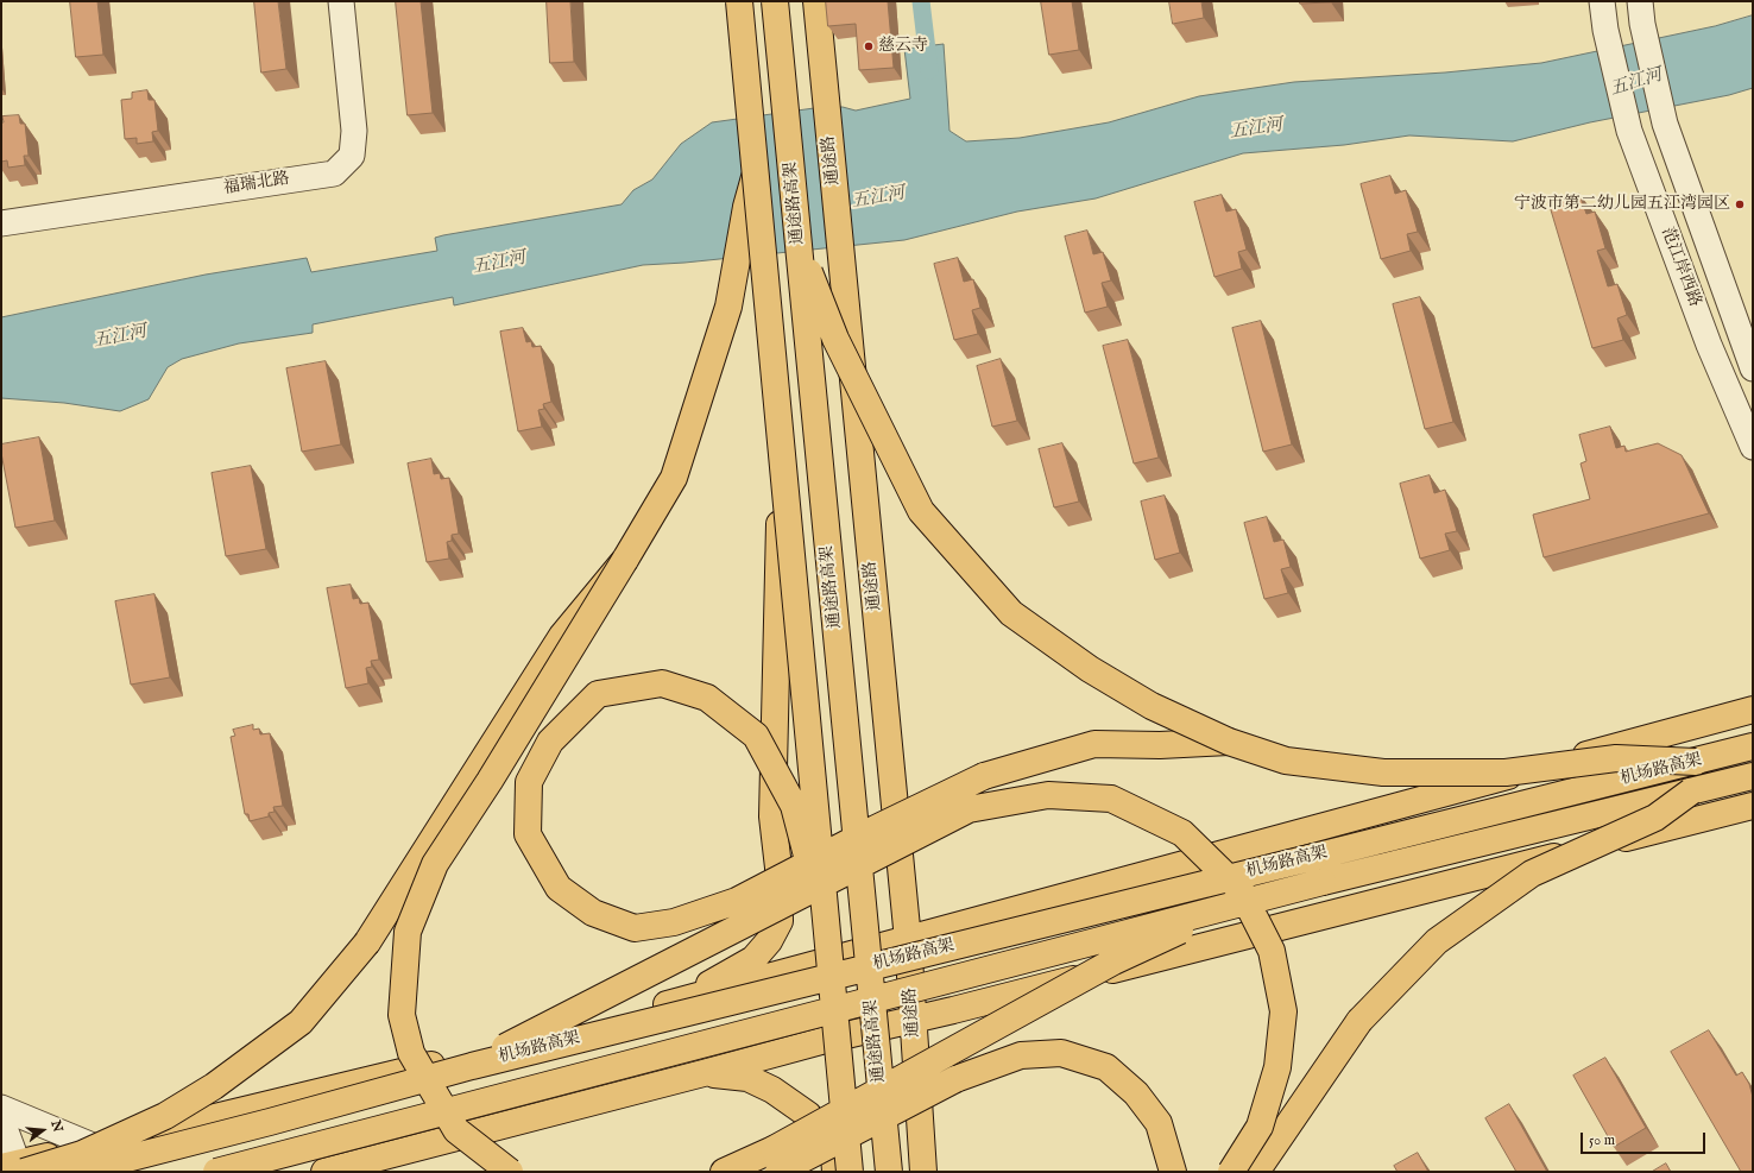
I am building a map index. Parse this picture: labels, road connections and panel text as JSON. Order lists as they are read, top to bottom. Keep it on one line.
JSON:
{"streets":{"main road":["通途路","通途路高架","机场路高架"],"street":["福瑞北路","范江岸西路"]},"water":["五江河"],"places":["慈云寺","宁波市第二幼儿园五江湾园区"],"scale_bar":"50 m","north":"right"}
